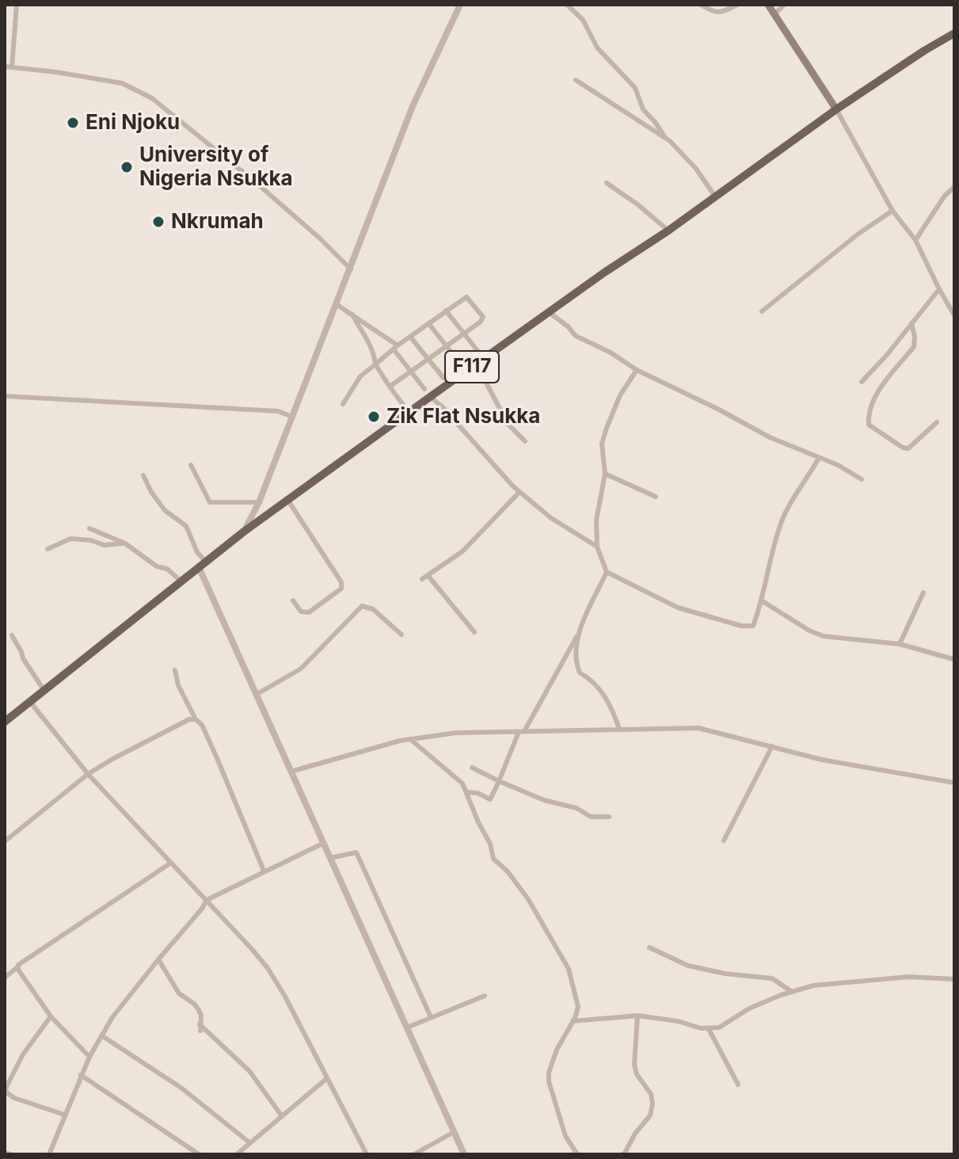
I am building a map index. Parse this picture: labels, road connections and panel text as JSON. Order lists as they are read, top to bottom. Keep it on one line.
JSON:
{"streets":{"main road":["F117"]},"places":["Eni Njoku","University of Nigeria Nsukka","Nkrumah","Zik Flat Nsukka"]}
